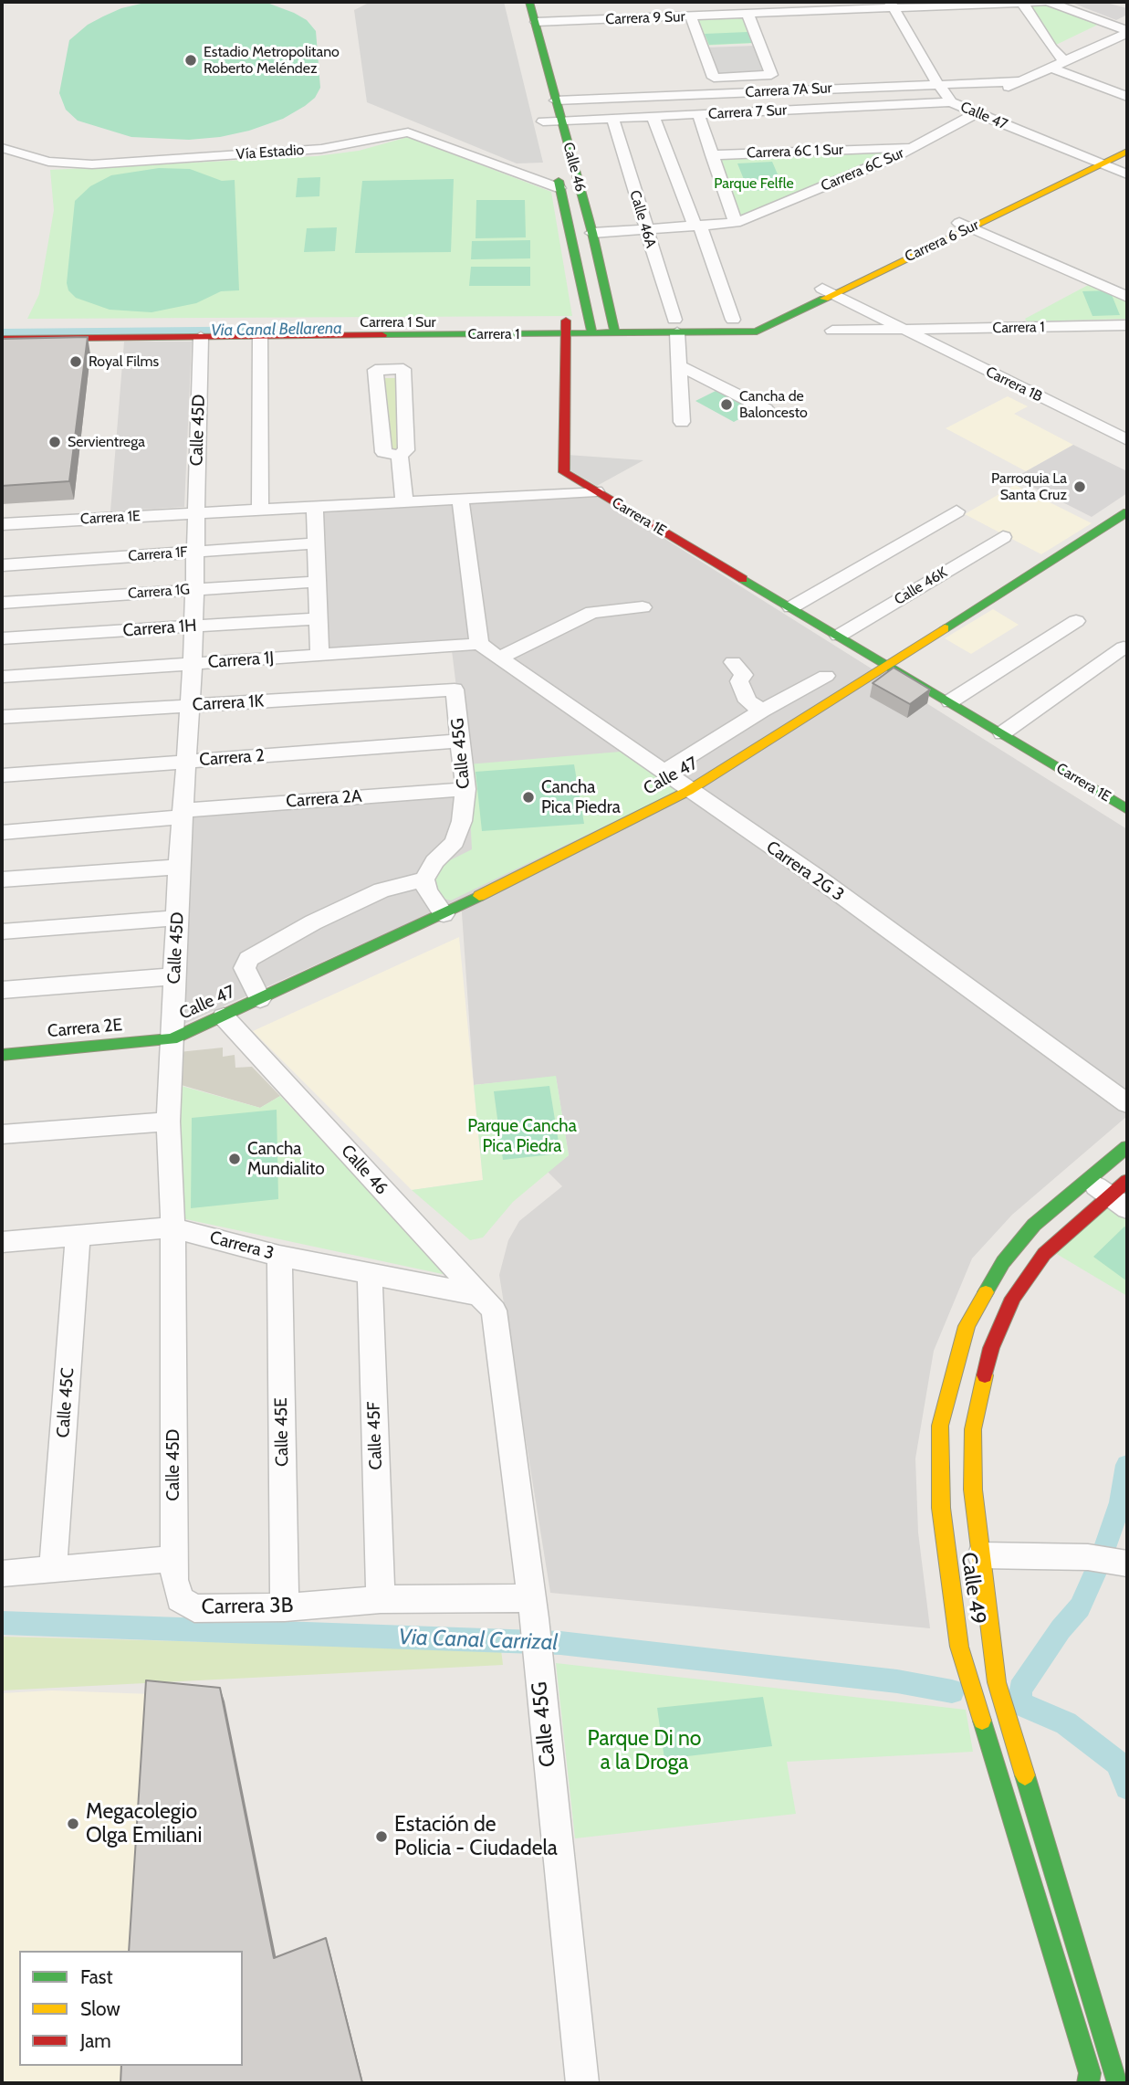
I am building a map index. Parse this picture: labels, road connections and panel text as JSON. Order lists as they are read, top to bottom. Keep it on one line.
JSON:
{"streets":{"street":["Carrera 9 Sur","Carrera 7A Sur","Carrera 7 Sur","Calle 47","Carrera 6C 1 Sur","Vía Estadio","Calle 46","Carrera 6C Sur","Calle 46A","Carrera 6 Sur","Carrera 1 Sur","Carrera 1","Carrera 1B","Calle 45D","Carrera 1E","Carrera 1F","Calle 46K","Carrera 1G","Carrera 1H","Carrera 1J","Carrera 1K","Calle 45G","Carrera 2","Carrera 2A","Carrera 2G 3","Carrera 2E","Carrera 3","Calle 45C","Calle 45E","Calle 45F","Calle 49","Carrera 3B"]},"crossings":[["Carrera 9 Sur","Calle 47"],["Carrera 9 Sur","Calle 46"],["Carrera 7A Sur","Calle 47"],["Carrera 7A Sur","Calle 46"],["Carrera 7A Sur","Carrera 6C Sur"],["Carrera 7 Sur","Calle 47"],["Carrera 7 Sur","Calle 46"],["Carrera 7 Sur","Carrera 6C Sur"],["Carrera 7 Sur","Calle 46A"],["Calle 47","Calle 46"],["Calle 47","Carrera 6C Sur"],["Calle 47","Carrera 6 Sur"],["Calle 47","Calle 45D"],["Calle 47","Carrera 1E"],["Calle 47","Carrera 2G 3"],["Calle 47","Carrera 2E"],["Carrera 6C 1 Sur","Carrera 6C Sur"],["Vía Estadio","Calle 46"],["Calle 46","Carrera 6C Sur"],["Calle 46","Carrera 1 Sur"],["Calle 46","Calle 45G"],["Calle 46","Carrera 3"],["Carrera 6C Sur","Calle 46A"],["Carrera 6 Sur","Carrera 1B"],["Carrera 1 Sur","Carrera 1"],["Carrera 1","Carrera 1B"],["Carrera 1","Calle 45D"],["Calle 45D","Carrera 1E"],["Calle 45D","Carrera 1F"],["Calle 45D","Carrera 1G"],["Calle 45D","Carrera 1H"],["Calle 45D","Carrera 1J"],["Calle 45D","Carrera 1K"],["Calle 45D","Carrera 2"],["Calle 45D","Carrera 2A"],["Calle 45D","Carrera 2E"],["Calle 45D","Carrera 3"],["Calle 45D","Carrera 3B"],["Carrera 1E","Calle 46K"],["Carrera 1J","Carrera 2G 3"],["Carrera 1K","Calle 45G"],["Calle 45G","Carrera 2"],["Calle 45G","Carrera 2A"],["Calle 45G","Carrera 3"],["Calle 45G","Carrera 3B"],["Carrera 3","Calle 45C"],["Carrera 3","Calle 45E"],["Carrera 3","Calle 45F"],["Calle 45E","Carrera 3B"],["Calle 45F","Carrera 3B"]],"water":["Via Canal Bellarena","Via Canal Carrizal"],"parks":["Parque Felfle","Parque Cancha Pica Piedra","Parque Di no a la Droga"],"places":["Estadio Metropolitano Roberto Meléndez","Royal Films","Cancha de Baloncesto","Servientrega","Parroquia La Santa Cruz","Cancha Pica Piedra","Cancha Mundialito","Megacolegio Olga Emiliani","Estación de Policia - Ciudadela"],"legend":["Fast","Slow","Jam"]}
